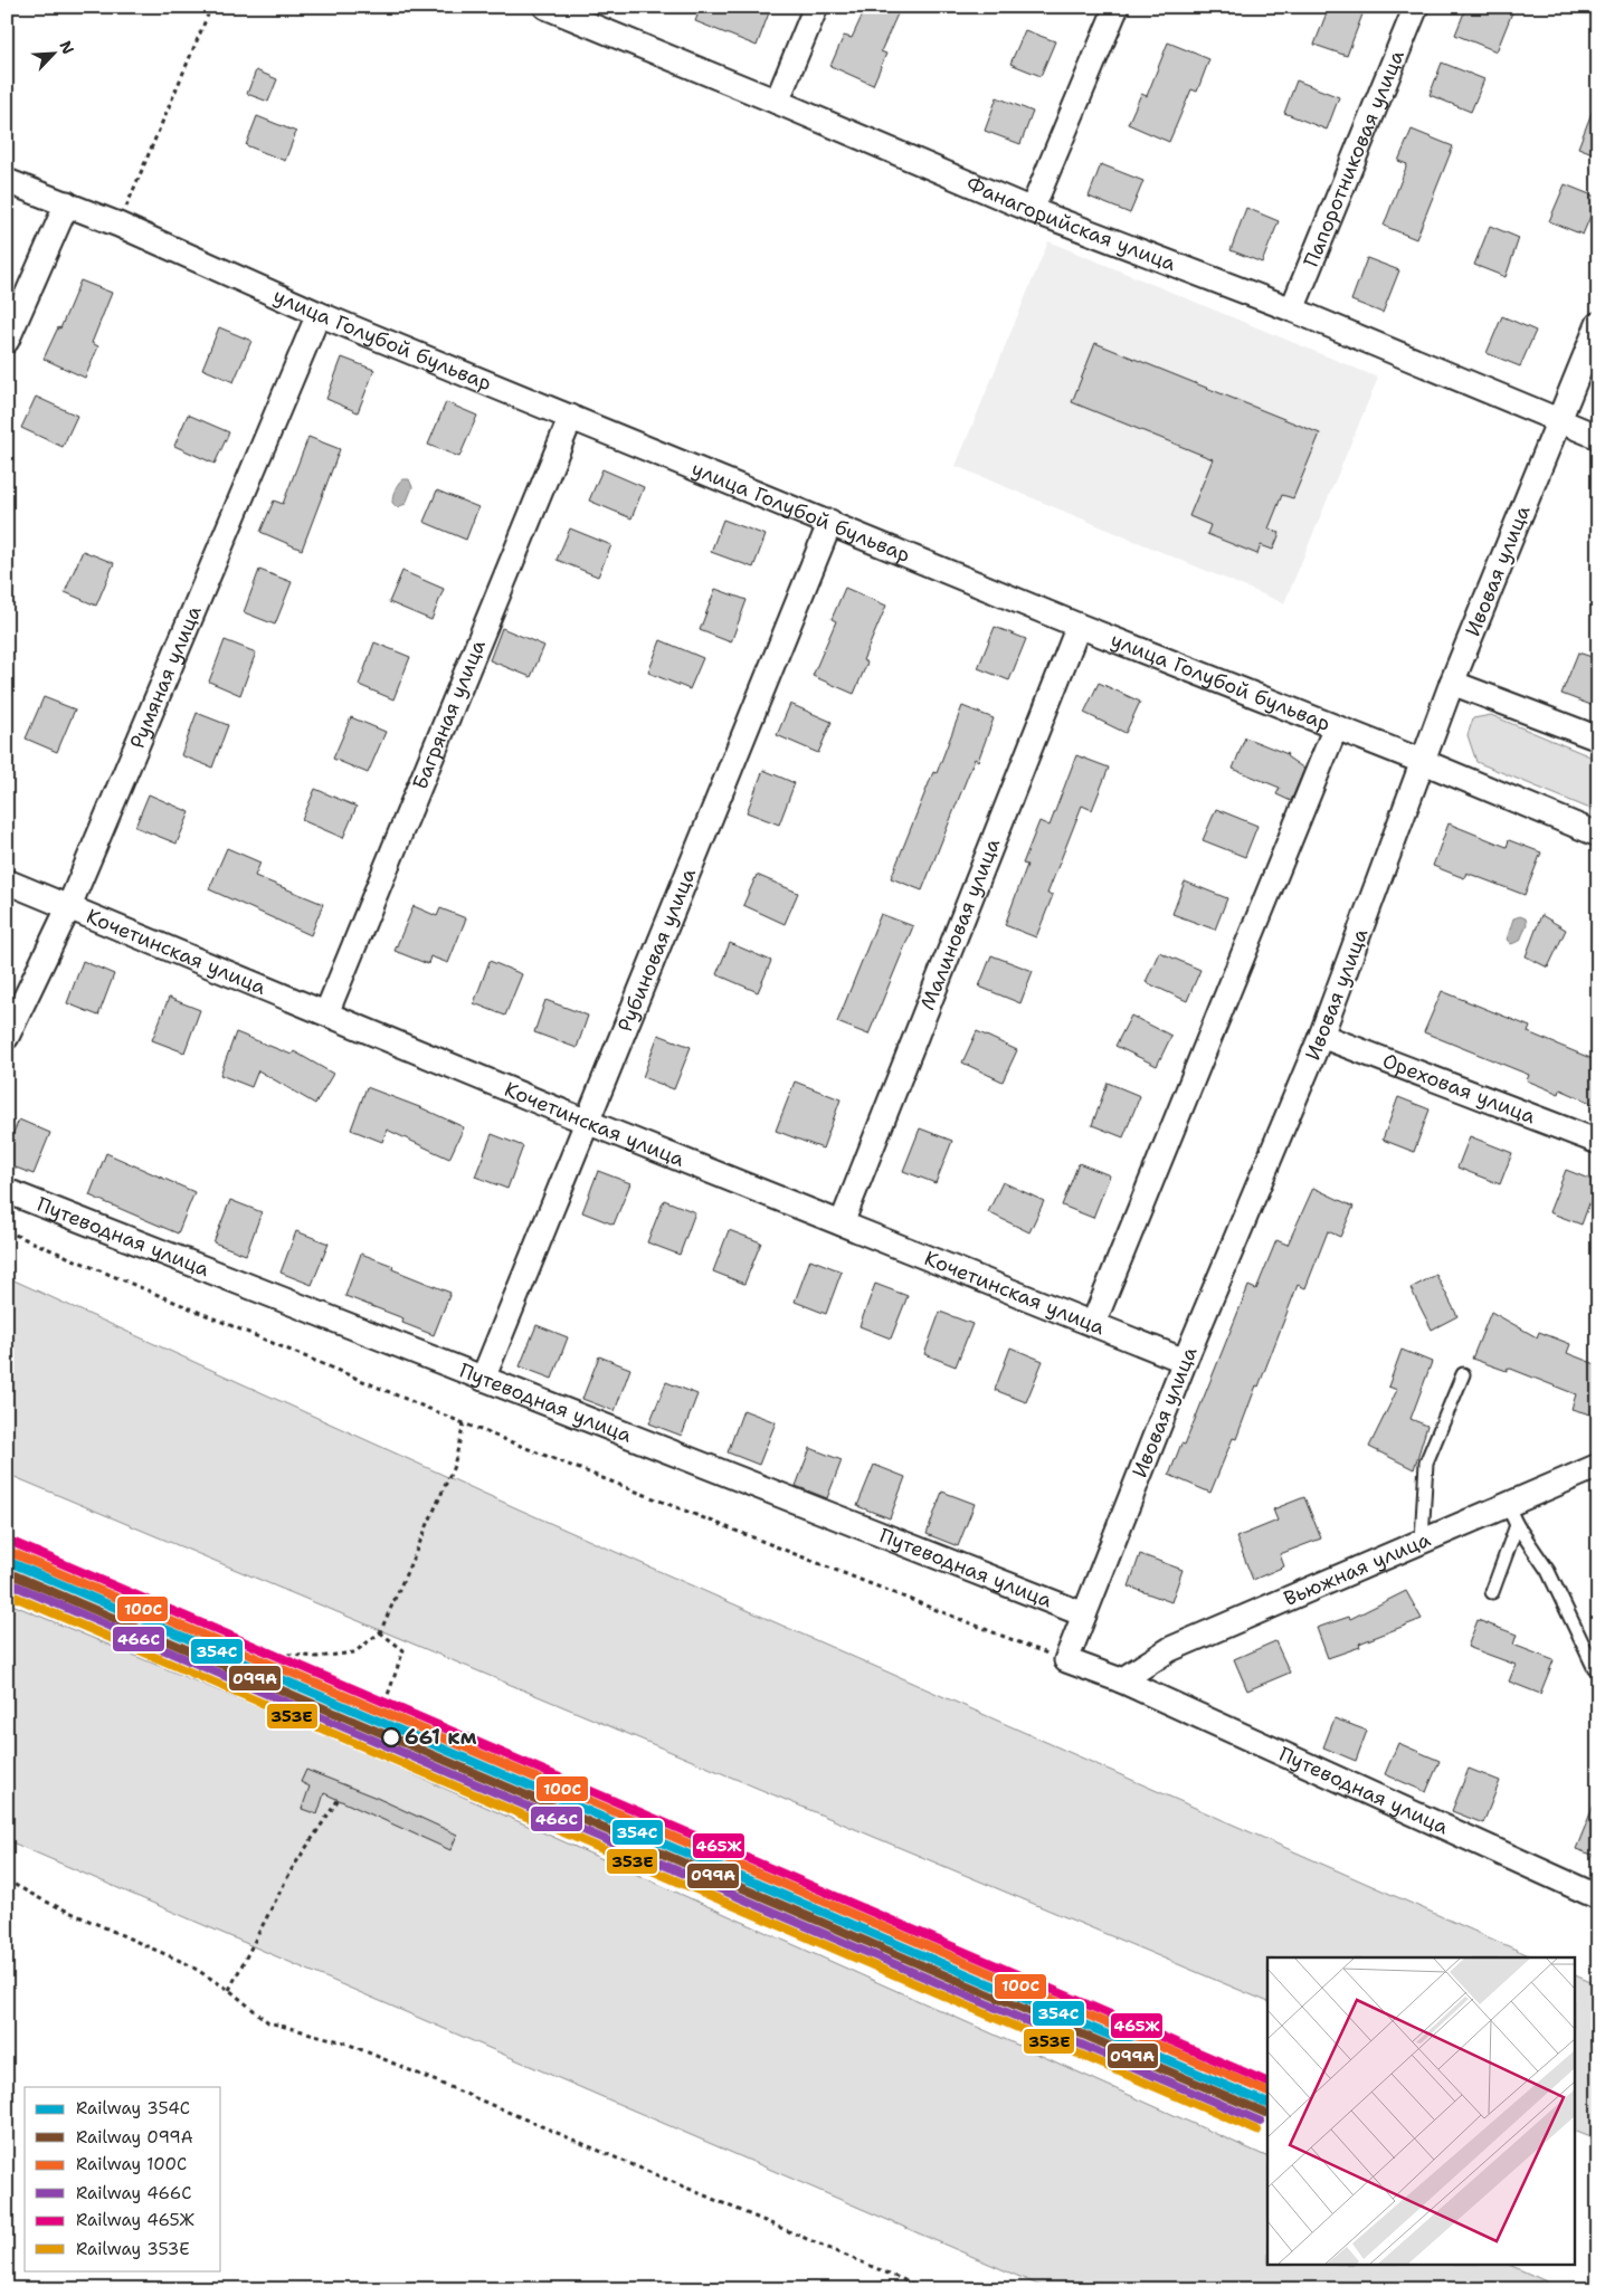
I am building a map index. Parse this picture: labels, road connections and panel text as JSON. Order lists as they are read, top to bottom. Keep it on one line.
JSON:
{"streets":{"street":["Папоротниковая улица","Фанагорийская улица","улица Голубой бульвар","Ивовая улица","Румяная улица","Багряная улица","Малиновая улица","Рубиновая улица","Кочетинская улица","Ореховая улица","Путеводная улица","Вьюжная улица"]},"crossings":[["Папоротниковая улица","Фанагорийская улица"],["Фанагорийская улица","Ивовая улица"],["улица Голубой бульвар","Ивовая улица"],["улица Голубой бульвар","Румяная улица"],["улица Голубой бульвар","Багряная улица"],["улица Голубой бульвар","Малиновая улица"],["улица Голубой бульвар","Рубиновая улица"],["Ивовая улица","Кочетинская улица"],["Ивовая улица","Ореховая улица"],["Ивовая улица","Путеводная улица"],["Румяная улица","Кочетинская улица"],["Багряная улица","Кочетинская улица"],["Малиновая улица","Кочетинская улица"],["Рубиновая улица","Кочетинская улица"],["Рубиновая улица","Путеводная улица"],["Путеводная улица","Вьюжная улица"]],"places":["661 км"],"lines":["rail line 465Ж","rail line 100C","rail line 354С","rail line 099А","rail line 466С","rail line 353Е"],"legend":["Railway 354С","Railway 099А","Railway 100C","Railway 466С","Railway 465Ж","Railway 353Е"],"north":"top right"}
